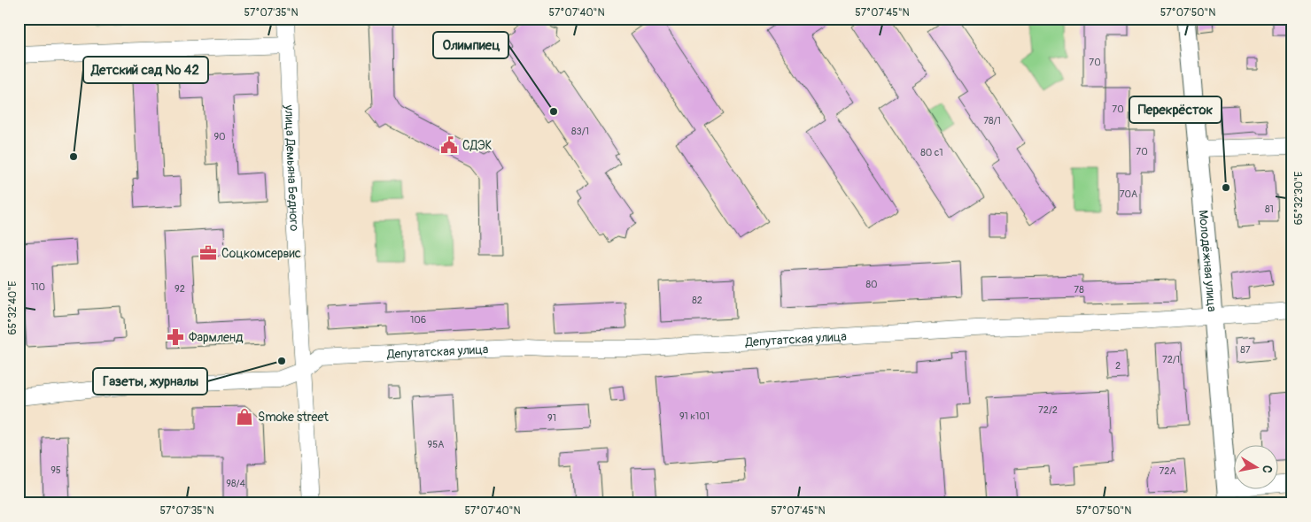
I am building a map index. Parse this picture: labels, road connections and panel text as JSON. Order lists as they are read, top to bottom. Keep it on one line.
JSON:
{"streets":{"street":["улица Демьяна Бедного","Молодёжная улица","Депутатская улица"]},"crossings":[["улица Демьяна Бедного","Депутатская улица"],["Молодёжная улица","Депутатская улица"]],"places":{"other":["Олимпиец","Детский сад № 42","Перекрёсток","Газеты, журналы"],"public building":["СДЭК"],"office":["Соцкомсервис"],"pharmacy":["Фармленд"],"shop":["Smoke street"]},"house_numbers":["70","70","78/1","83/1","90","70","80 с1","70А","81","80","110","92","78","82","106","87","72/1","2","72/2","91 к101","91","95А","95","72А","98/4"],"north":"right","coordinates":["57°07'35\"N","57°07'40\"N","57°07'45\"N","57°07'50\"N","65°32'30\"E","65°32'40\"E"]}
